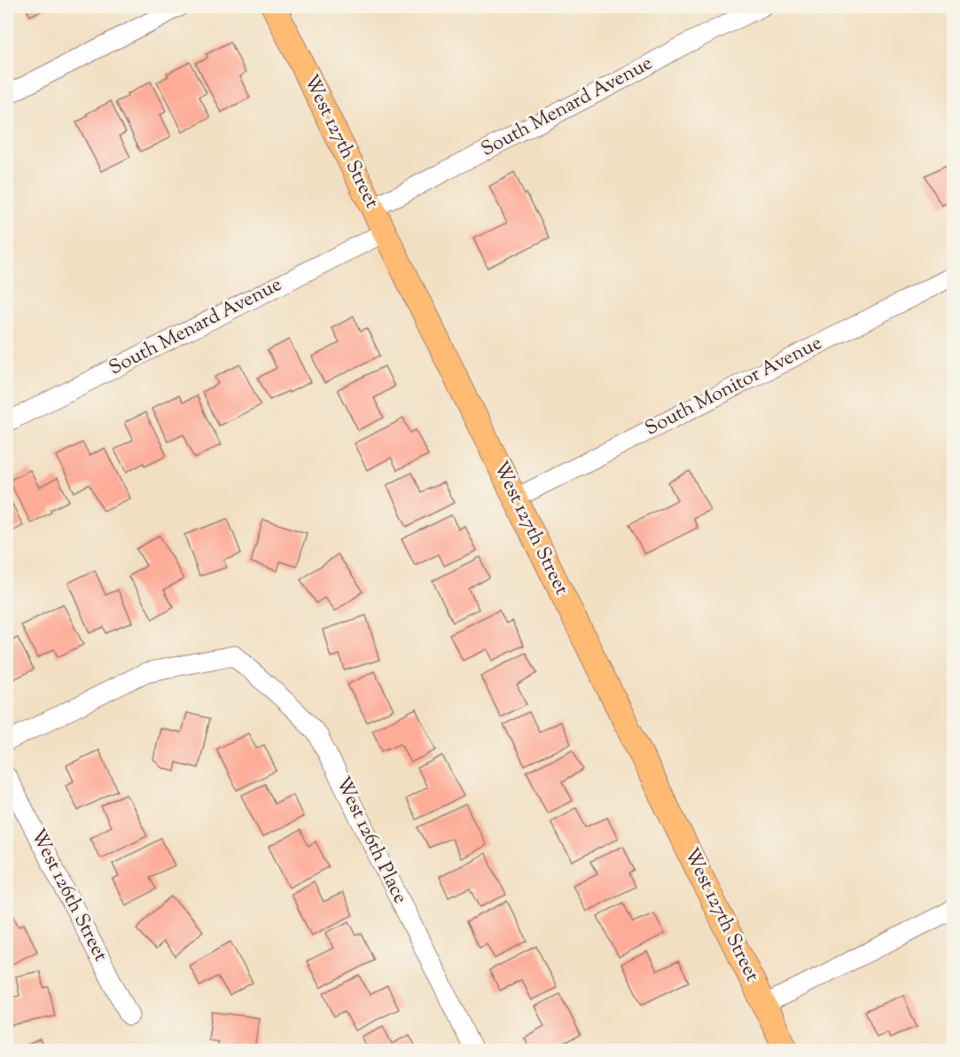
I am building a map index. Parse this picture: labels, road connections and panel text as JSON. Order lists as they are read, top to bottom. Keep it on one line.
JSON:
{"streets":{"main road":["West 127th Street"],"street":["South Menard Avenue","South Monitor Avenue","West 126th Place","West 126th Street"]},"crossings":[["South Menard Avenue","West 127th Street"],["West 127th Street","South Monitor Avenue"]]}
